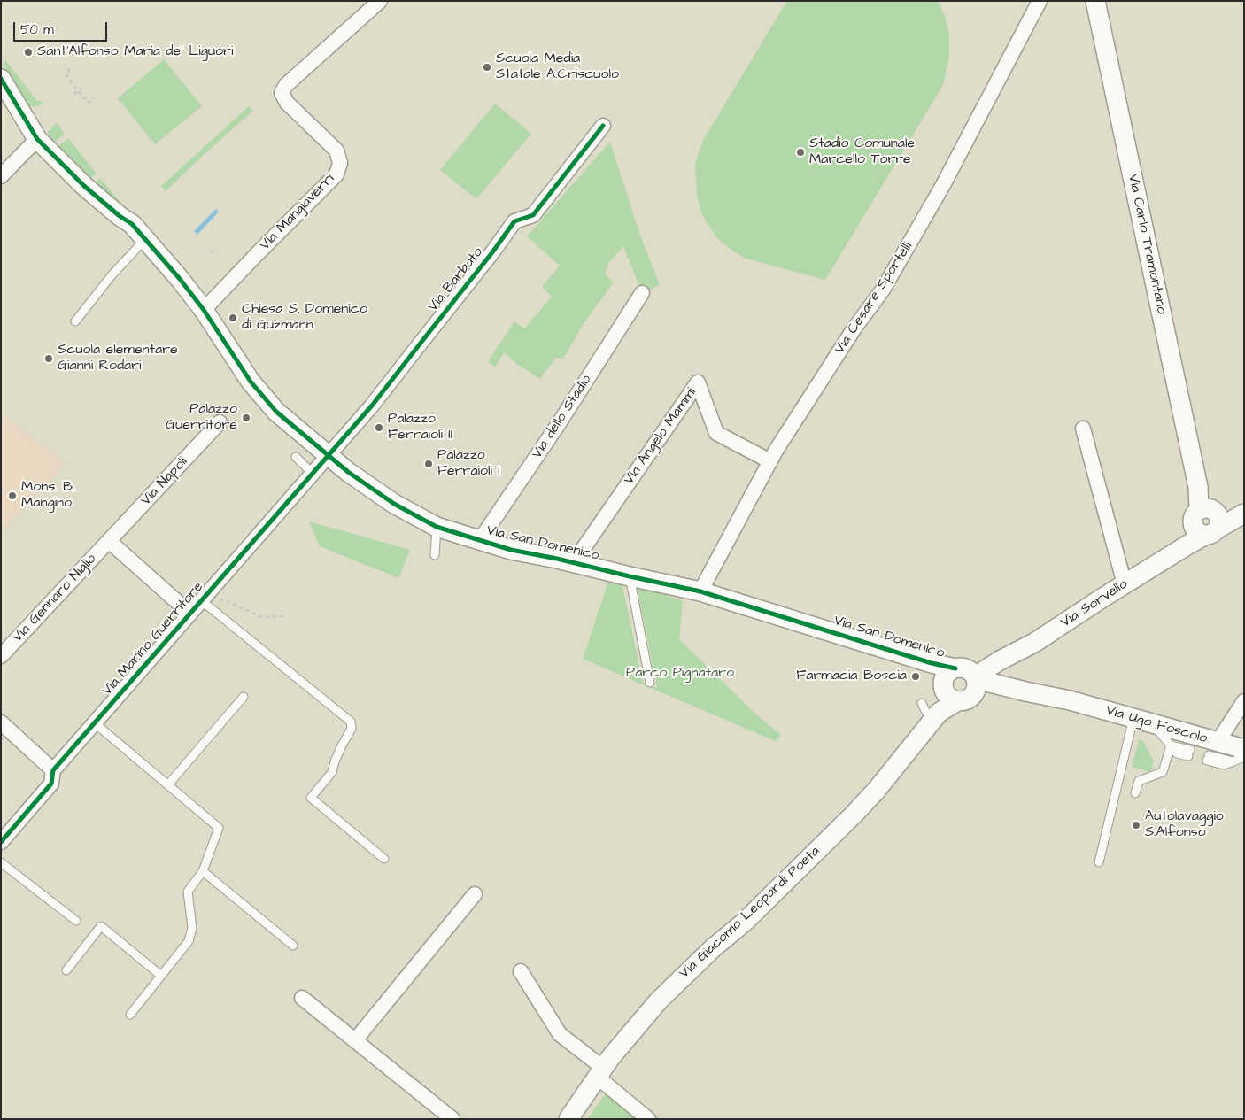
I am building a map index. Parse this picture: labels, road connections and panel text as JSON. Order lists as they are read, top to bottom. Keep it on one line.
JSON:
{"streets":{"street":["Via Mangiaverri","Via Carlo Tramontano","Via Barbato","Via Cesare Sportelli","Via dello Stadio","Via Angelo Mammì","Via Napoli","Via San Domenico","Via Gennaro Niglio","Via Sorvello","Via Marino Guerritore","Via Ugo Foscolo","Via Giacomo Leopardi Poeta"]},"crossings":[["Via Mangiaverri","Via San Domenico"],["Via Carlo Tramontano","Via Sorvello"],["Via Barbato","Via San Domenico"],["Via Barbato","Via Marino Guerritore"],["Via Cesare Sportelli","Via Angelo Mammì"],["Via Cesare Sportelli","Via San Domenico"],["Via dello Stadio","Via San Domenico"],["Via Angelo Mammì","Via San Domenico"],["Via Napoli","Via Gennaro Niglio"],["Via San Domenico","Via Sorvello"],["Via San Domenico","Via Marino Guerritore"],["Via San Domenico","Via Ugo Foscolo"],["Via San Domenico","Via Giacomo Leopardi Poeta"],["Via Sorvello","Via Giacomo Leopardi Poeta"]],"parks":["Parco Pignataro"],"places":["Sant'Alfonso Maria de' Liguori","Scuola Media Statale A.Criscuolo","Stadio Comunale Marcello Torre","Chiesa S. Domenico di Guzmann","Scuola elementare Gianni Rodari","Palazzo Guerritore","Palazzo Ferraioli II","Palazzo Ferraioli I","Mons. B. Mangino","Farmacia Boscia","Autolavaggio S.Alfonso"],"scale_bar":"50 m"}
